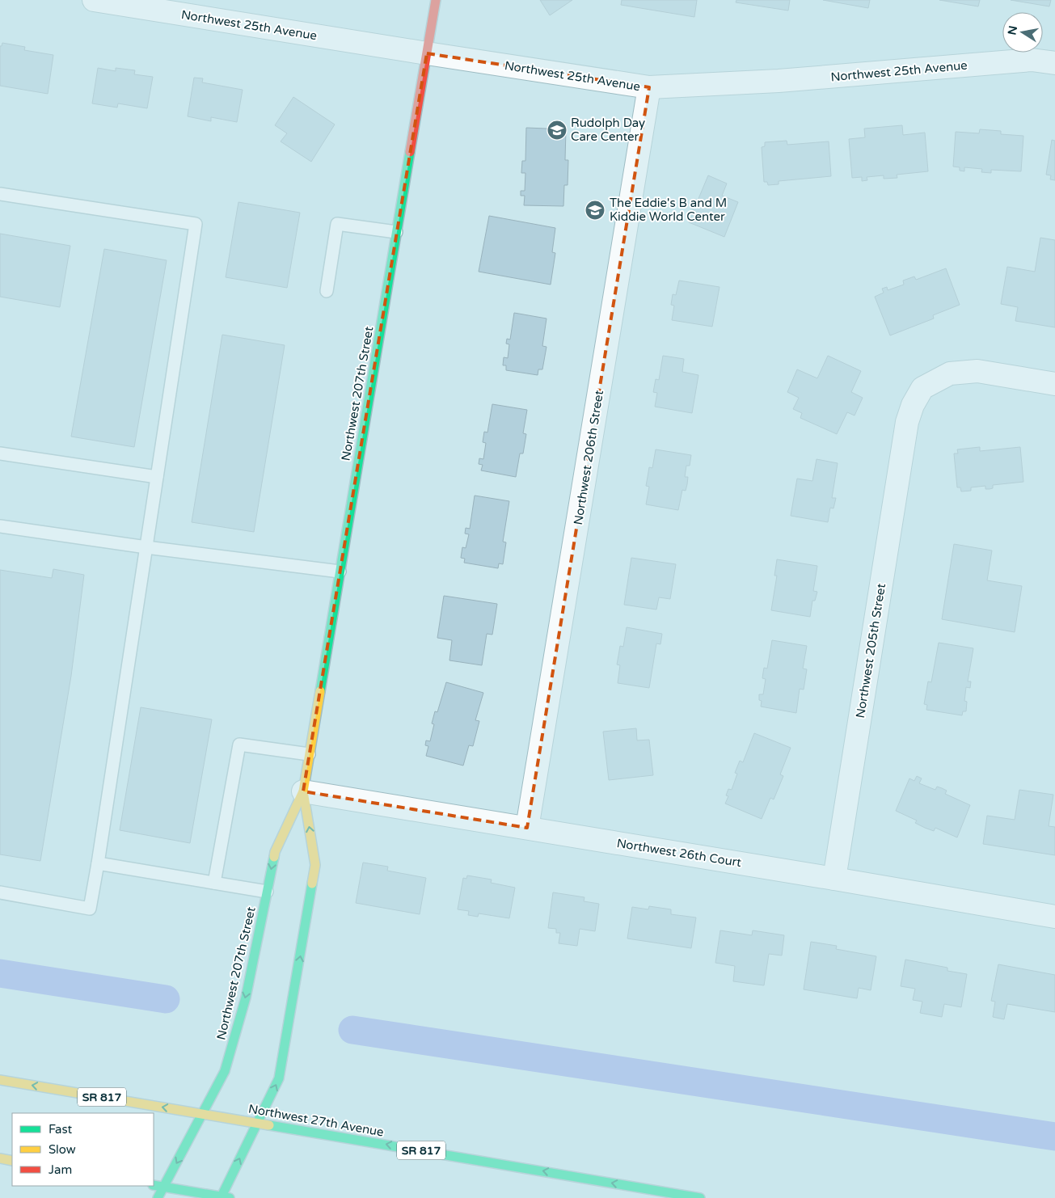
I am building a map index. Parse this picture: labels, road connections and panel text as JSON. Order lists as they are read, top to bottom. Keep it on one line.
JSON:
{"streets":{"street":["Northwest 25th Avenue","Northwest 207th Street","Northwest 206th Street","Northwest 205th Street","Northwest 26th Court","SR 817","Northwest 27th Avenue"]},"crossings":[["Northwest 25th Avenue","Northwest 207th Street"],["Northwest 25th Avenue","Northwest 206th Street"],["Northwest 207th Street","Northwest 26th Court"],["Northwest 207th Street","Northwest 27th Avenue"],["Northwest 206th Street","Northwest 26th Court"],["Northwest 205th Street","Northwest 26th Court"]],"one_way":["Northwest 27th Avenue"],"places":{"school or university":["Rudolph Day Care Center","The Eddie's B and M Kiddie World Center"]},"legend":["Fast","Slow","Jam"],"north":"left"}
